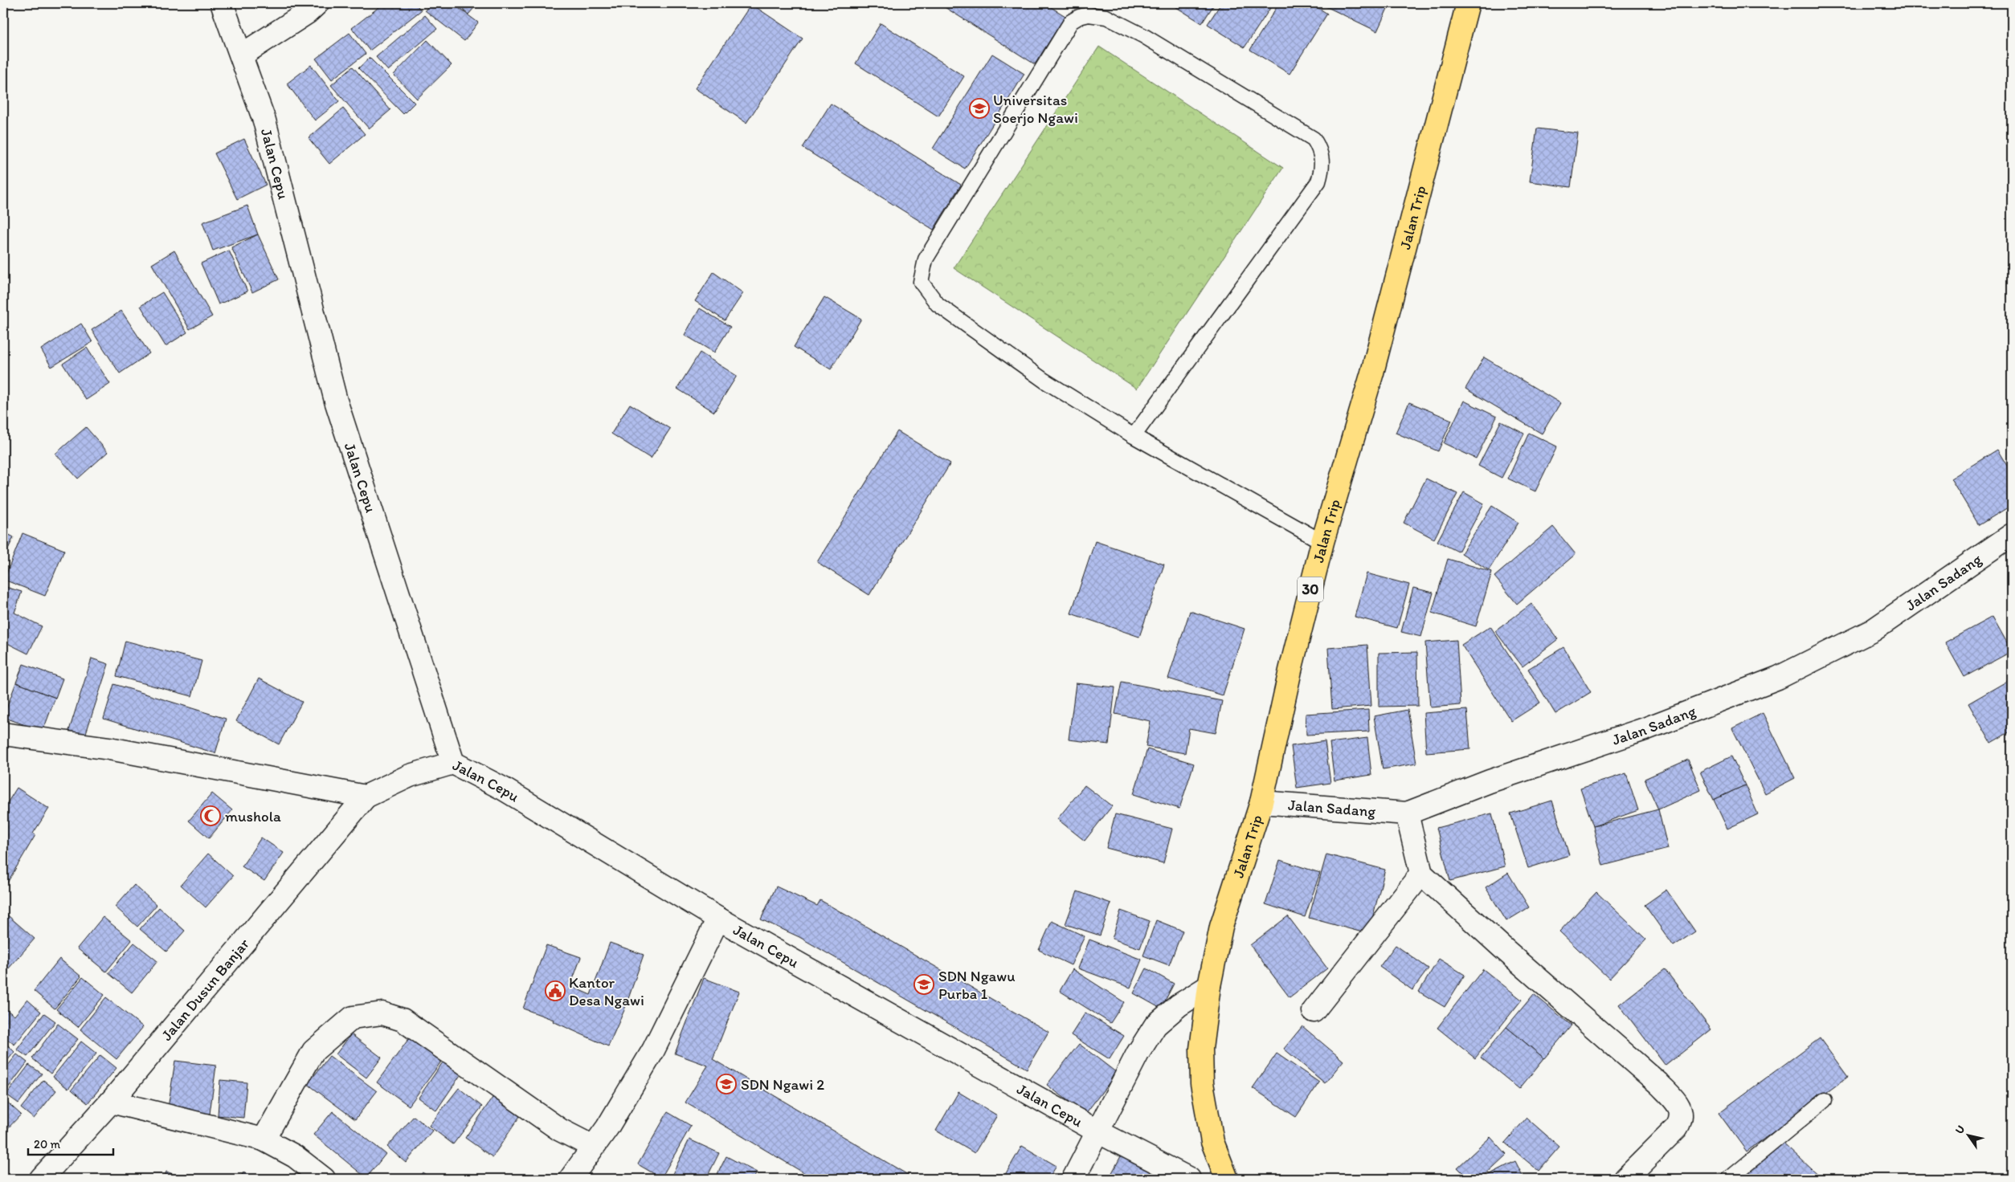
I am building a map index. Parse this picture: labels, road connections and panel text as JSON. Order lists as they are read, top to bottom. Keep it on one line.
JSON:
{"streets":{"highway":["Jalan Trip","30"],"street":["Jalan Cepu","Jalan Sadang","Jalan Dusun Banjar"]},"crossings":[["Jalan Trip","Jalan Sadang"]],"places":{"school or university":["Universitas Soerjo Ngawi","SDN Ngawu Purba 1","SDN Ngawi 2"],"mosque":["mushola"],"public building":["Kantor Desa Ngawi"]},"scale_bar":"20 m","north":"top left"}
